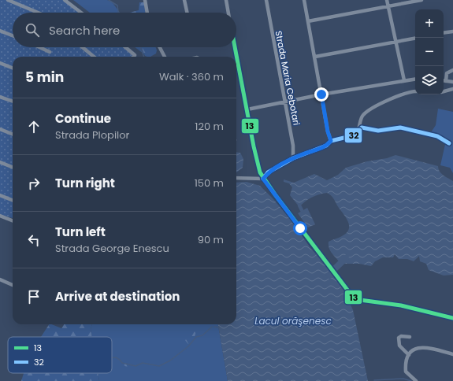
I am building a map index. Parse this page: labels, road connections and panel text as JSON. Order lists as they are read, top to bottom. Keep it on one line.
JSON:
{"streets":{"street":["Strada Maria Cebotari"]},"water":["Lacul orăşenesc"],"lines":["transit line 13","transit line 32"],"legend":["13","32"],"page":{"map_buttons":["+","−"],"search":"Search here","heading":["5 min","Walk · 360 m"],"list":[["Continue","Strada Plopilor","120 m"],["Turn right","150 m"],["Turn left","Strada George Enescu","90 m"],"Arrive at destination"]}}
